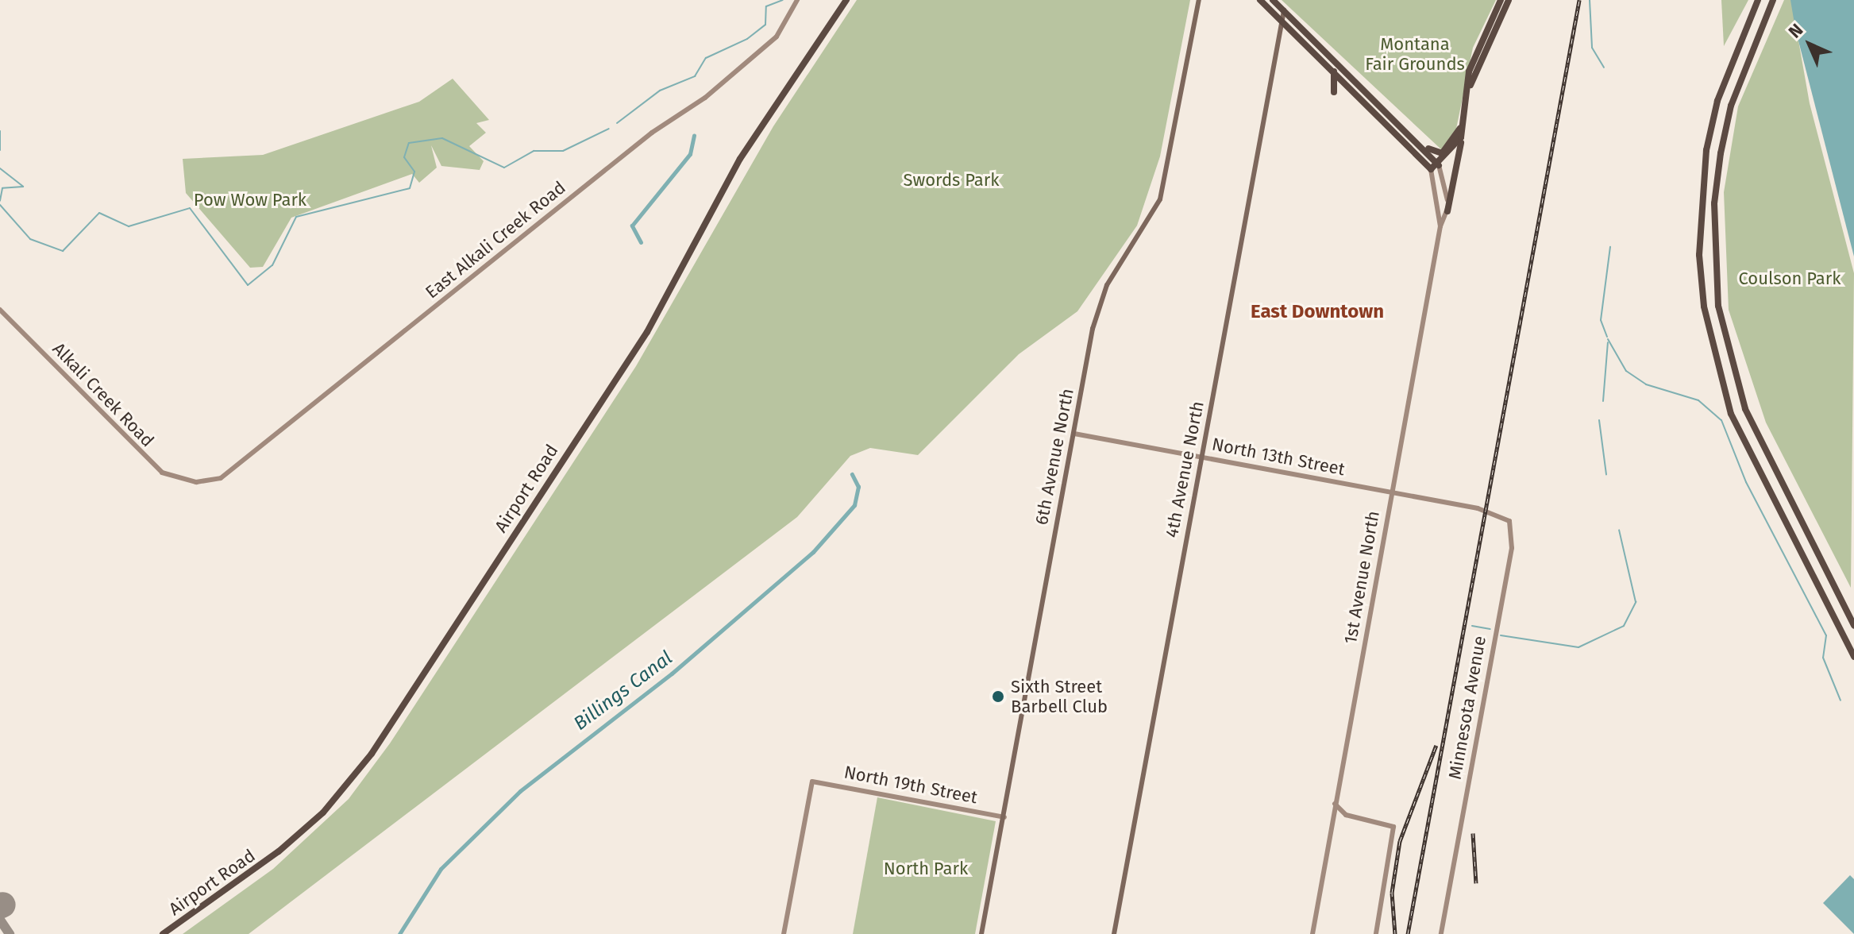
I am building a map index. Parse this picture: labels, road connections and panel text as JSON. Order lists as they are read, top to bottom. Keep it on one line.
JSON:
{"streets":{"highway":["Airport Road"],"main road":["6th Avenue North","4th Avenue North"],"street":["East Alkali Creek Road","Alkali Creek Road","North 13th Street","1st Avenue North","Minnesota Avenue","North 19th Street"]},"crossings":[["East Alkali Creek Road","Alkali Creek Road"],["6th Avenue North","North 13th Street"],["6th Avenue North","North 19th Street"],["North 13th Street","4th Avenue North"],["North 13th Street","1st Avenue North"],["North 13th Street","Minnesota Avenue"]],"districts":["East Downtown"],"water":["Billings Canal"],"parks":["Montana Fair Grounds","Swords Park","Pow Wow Park","Coulson Park","North Park"],"places":["Sixth Street Barbell Club"],"north":"top left"}
